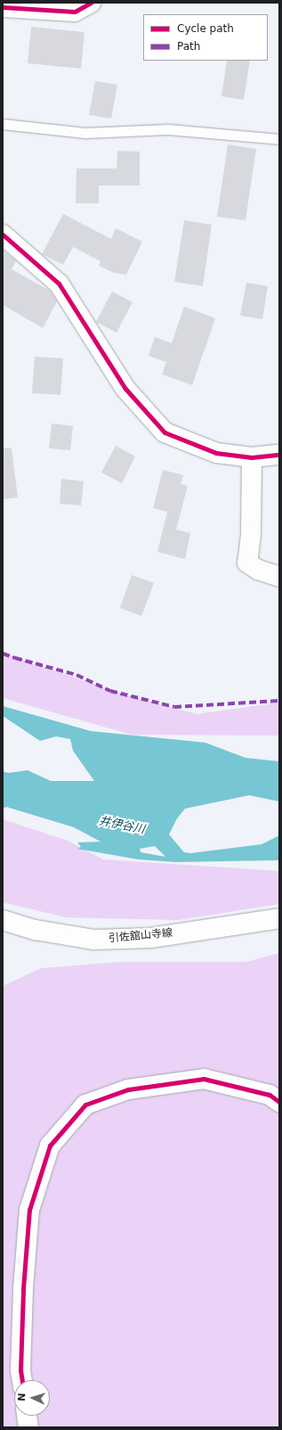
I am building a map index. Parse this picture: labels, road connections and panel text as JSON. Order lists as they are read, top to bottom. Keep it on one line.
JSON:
{"streets":{"street":["引佐舘山寺線"]},"water":["井伊谷川"],"legend":["Cycle path","Path"],"north":"left"}
